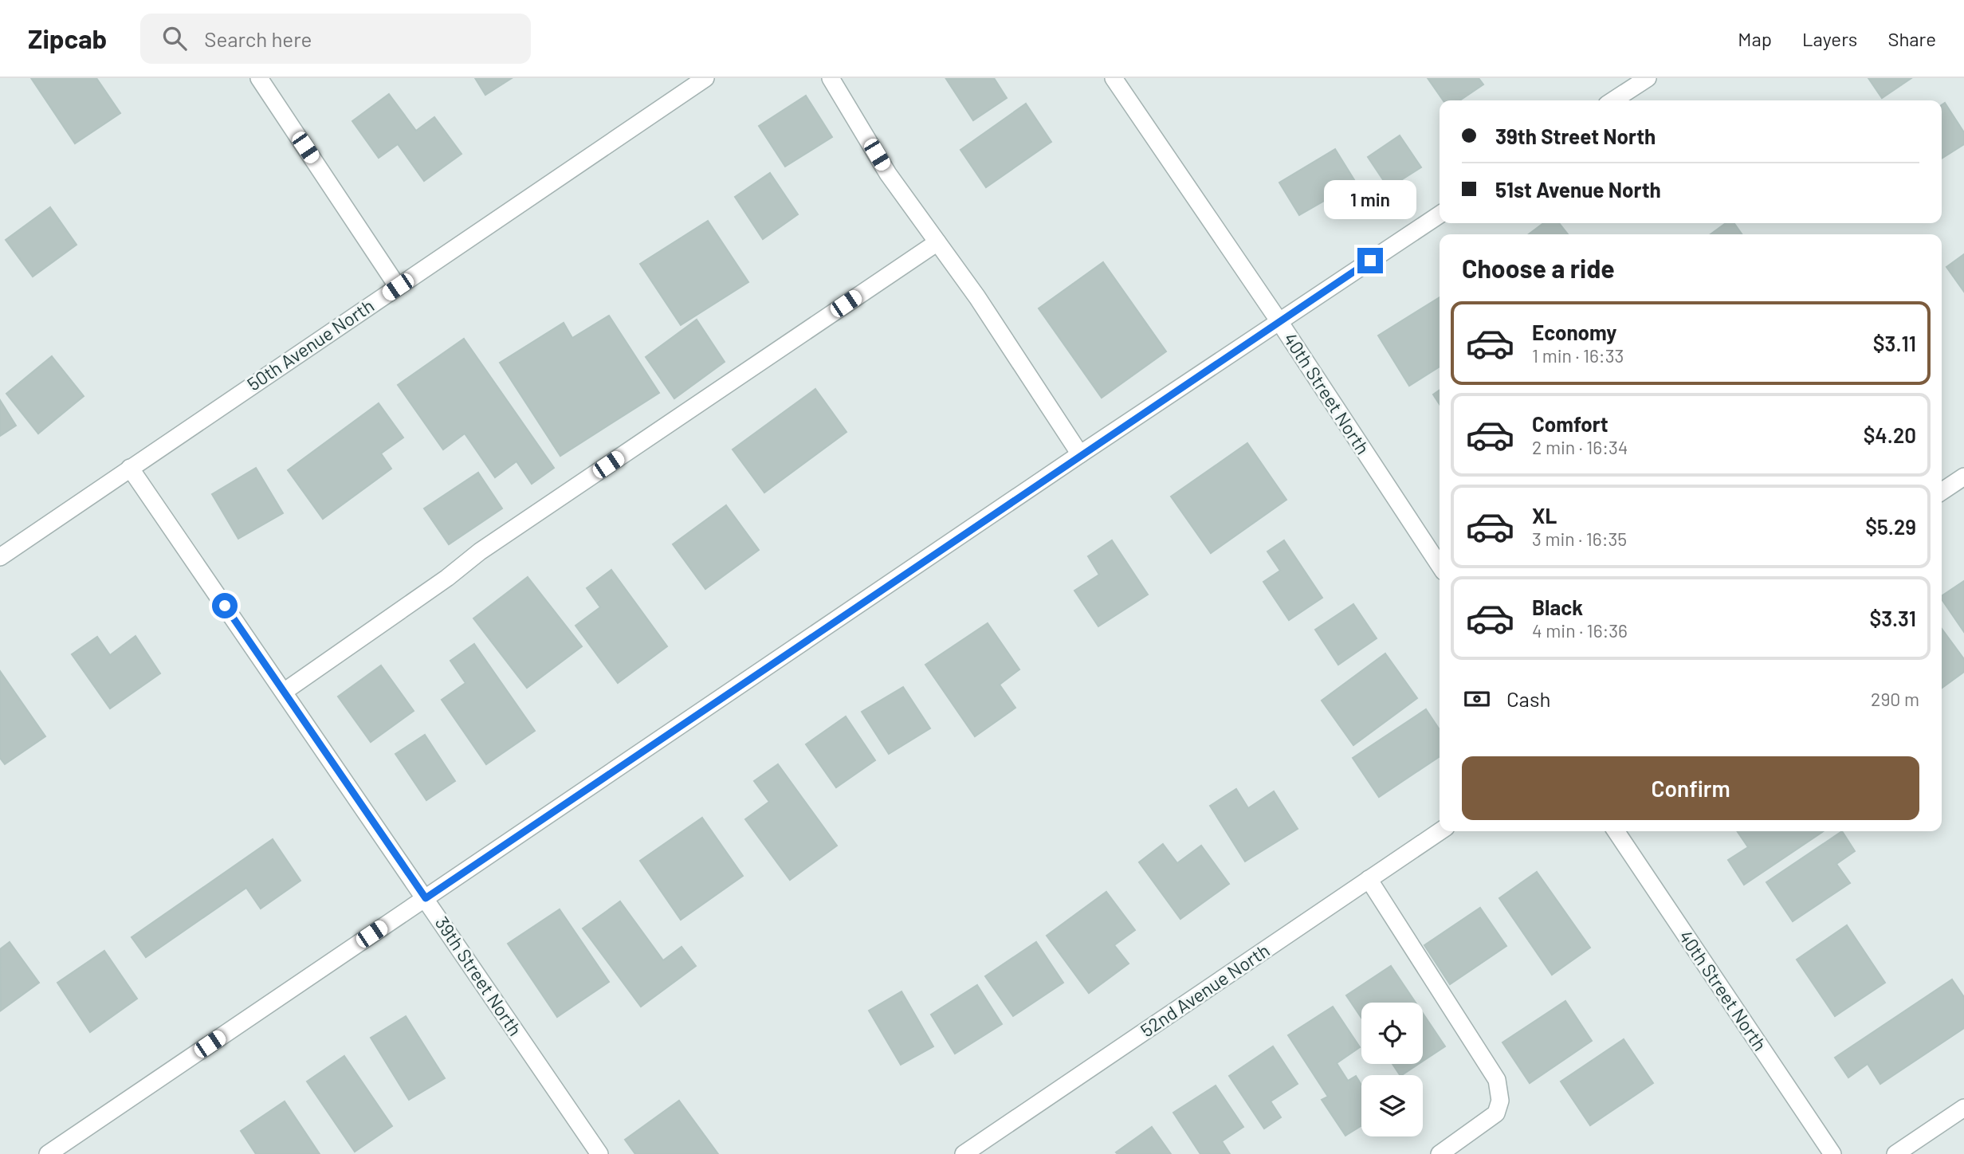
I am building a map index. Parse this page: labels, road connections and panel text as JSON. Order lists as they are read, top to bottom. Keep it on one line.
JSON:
{"streets":{"street":["50th Avenue North","40th Street North","39th Street North","52nd Avenue North"]},"crossings":[["50th Avenue North","39th Street North"]],"page":{"header":"Zipcab","search":"Search here","nav":["Map","Layers","Share"],"banner":["39th Street North","51st Avenue North"],"bubble":"1 min","heading":"Choose a ride","list":[{"name":"Economy","note":"1 min · 16:33","value":"$3.11"},{"name":"Comfort","note":"2 min · 16:34","value":"$4.20"},{"name":"XL","note":"3 min · 16:35","value":"$5.29"},{"name":"Black","note":"4 min · 16:36","value":"$3.31"}],"pay":["Cash","290 m"],"buttons":"Confirm"}}
